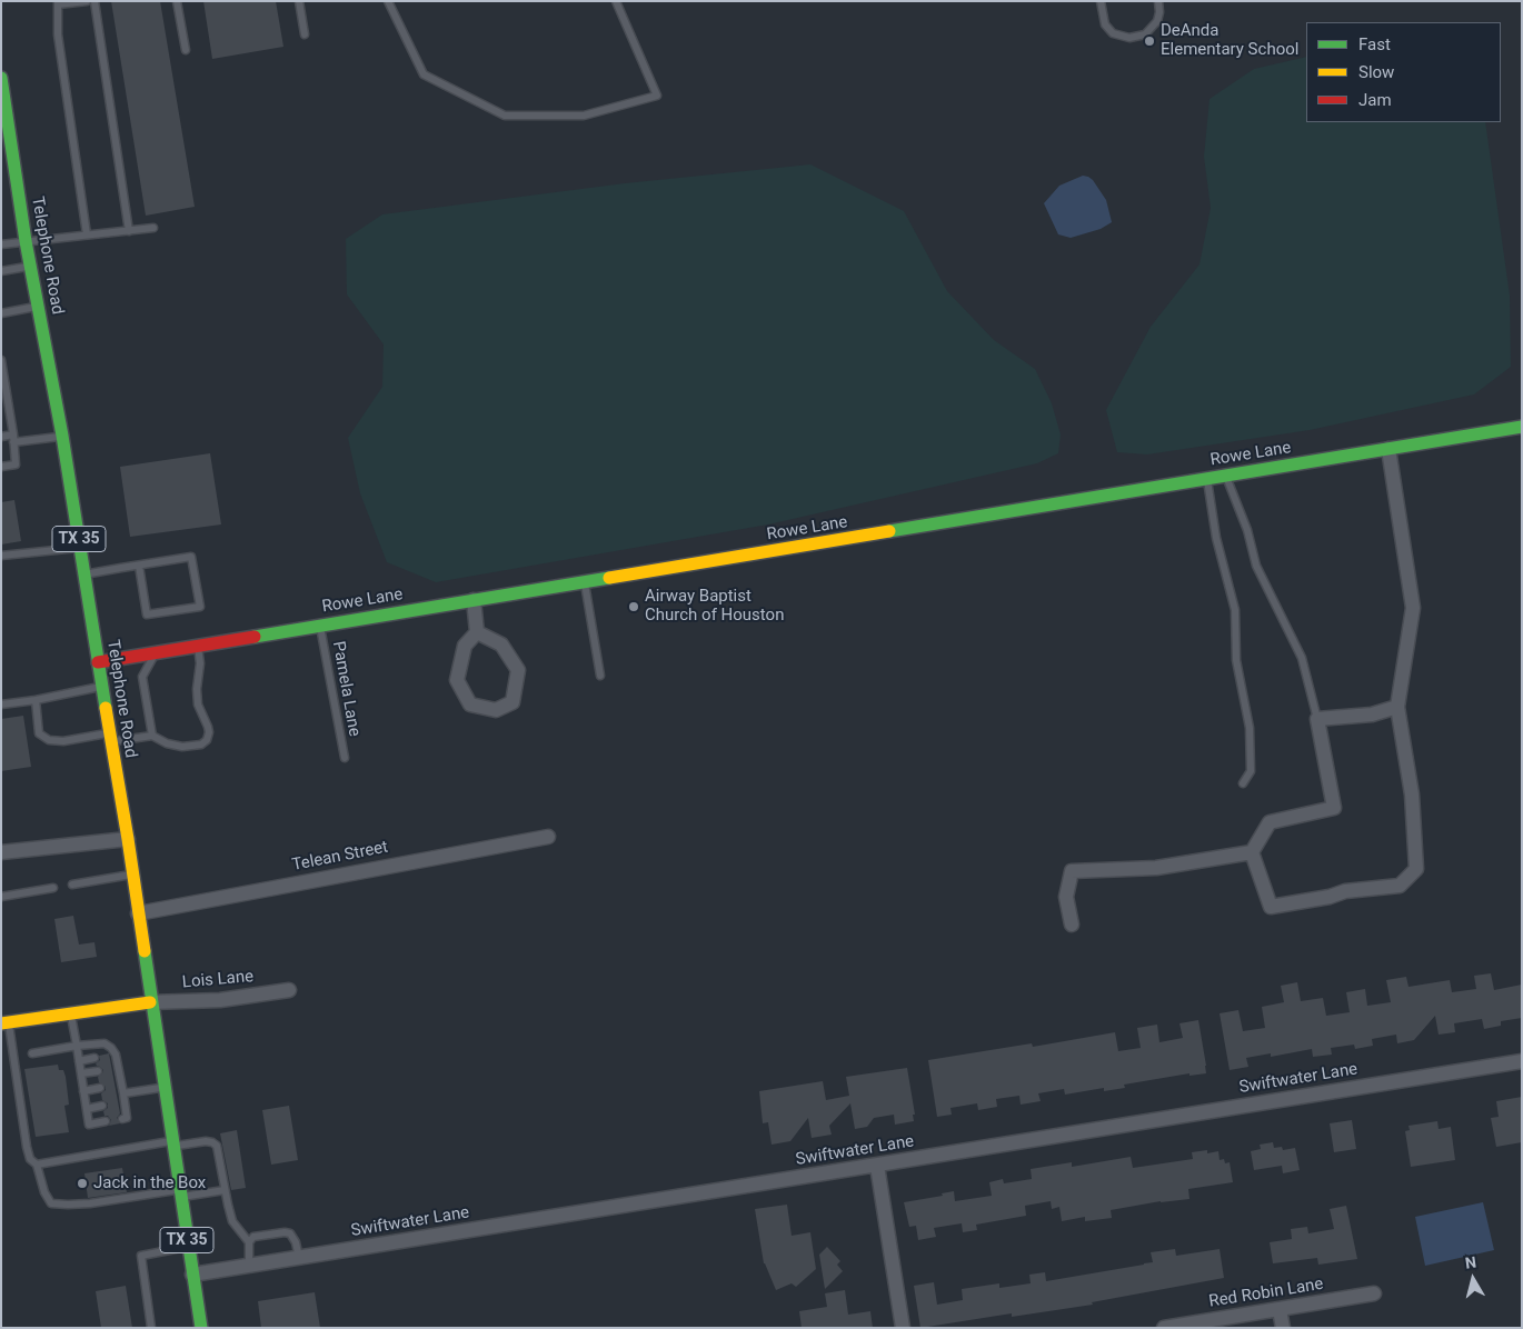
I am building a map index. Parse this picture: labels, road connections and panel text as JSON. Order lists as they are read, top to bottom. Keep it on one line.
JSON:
{"streets":{"street":["Telephone Road","Rowe Lane","TX 35","Telean Street","Lois Lane","Swiftwater Lane","Red Robin Lane"],"lane":["Pamela Lane"]},"crossings":[["Telephone Road","Rowe Lane"],["Telephone Road","Telean Street"],["Telephone Road","Lois Lane"],["Telephone Road","Swiftwater Lane"],["Rowe Lane","Pamela Lane"]],"places":["DeAnda Elementary School","Airway Baptist Church of Houston","Jack in the Box"],"legend":["Fast","Slow","Jam"],"north":"top"}
